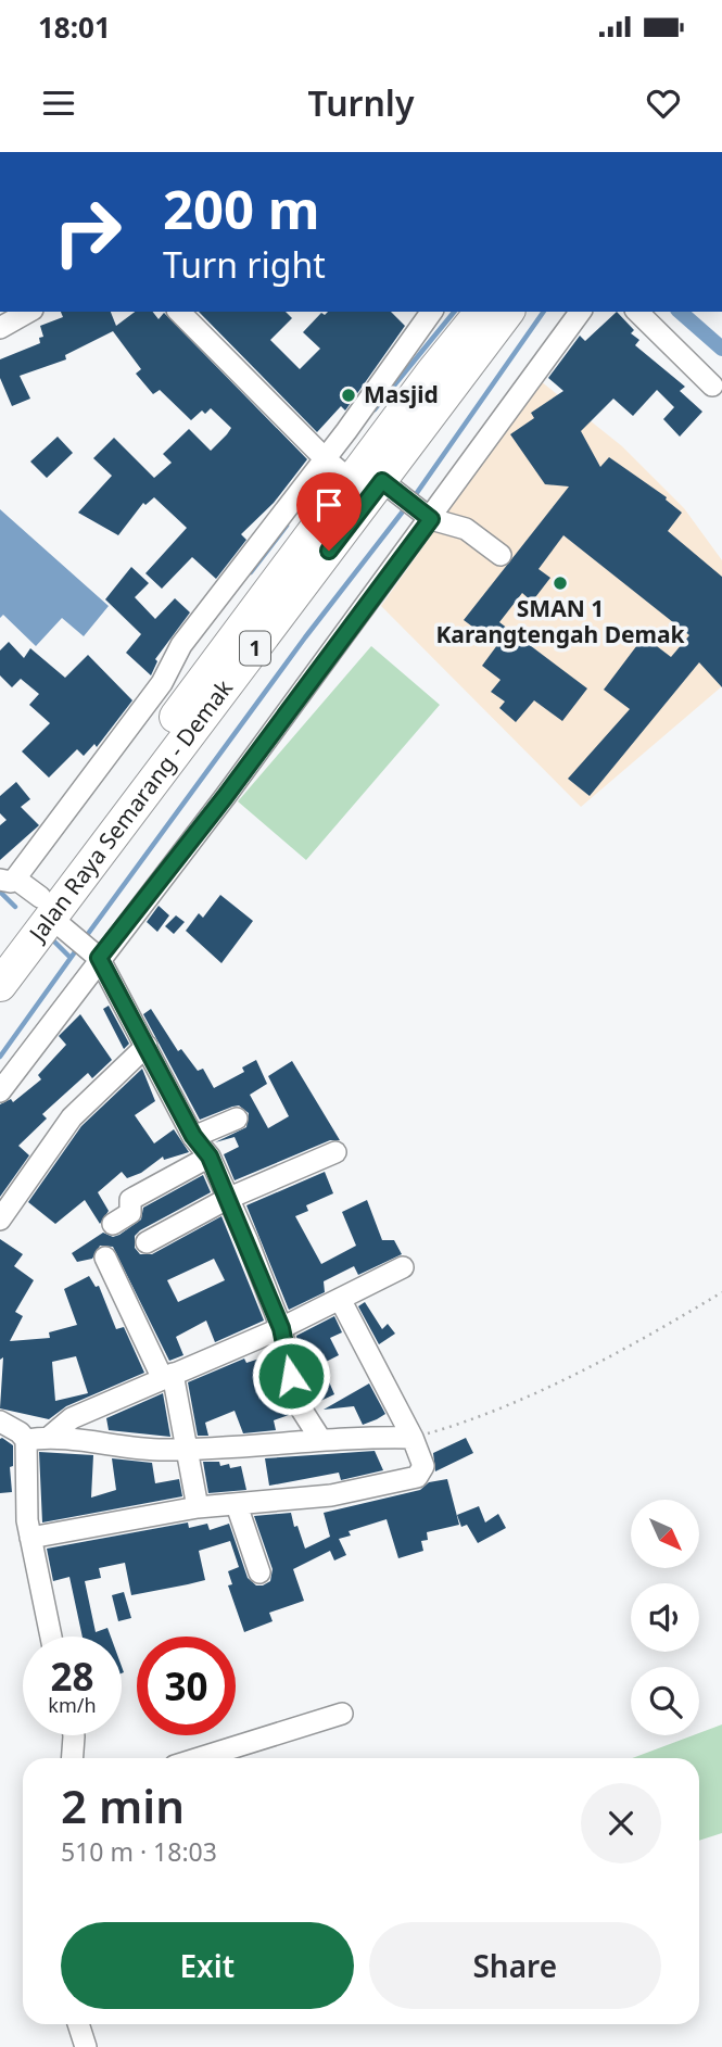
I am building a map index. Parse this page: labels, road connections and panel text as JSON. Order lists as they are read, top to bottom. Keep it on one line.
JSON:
{"streets":{"highway":["1","Jalan Raya Semarang - Demak"]},"places":["Masjid","SMAN 1 Karangtengah Demak"],"north":"bottom right","page":{"status":"18:01","header":"Turnly","turn":["200 m","Turn right"],"speed":"28 km/h","limit":"30","heading":["2 min","510 m · 18:03"],"buttons":["Exit","Share"]}}
